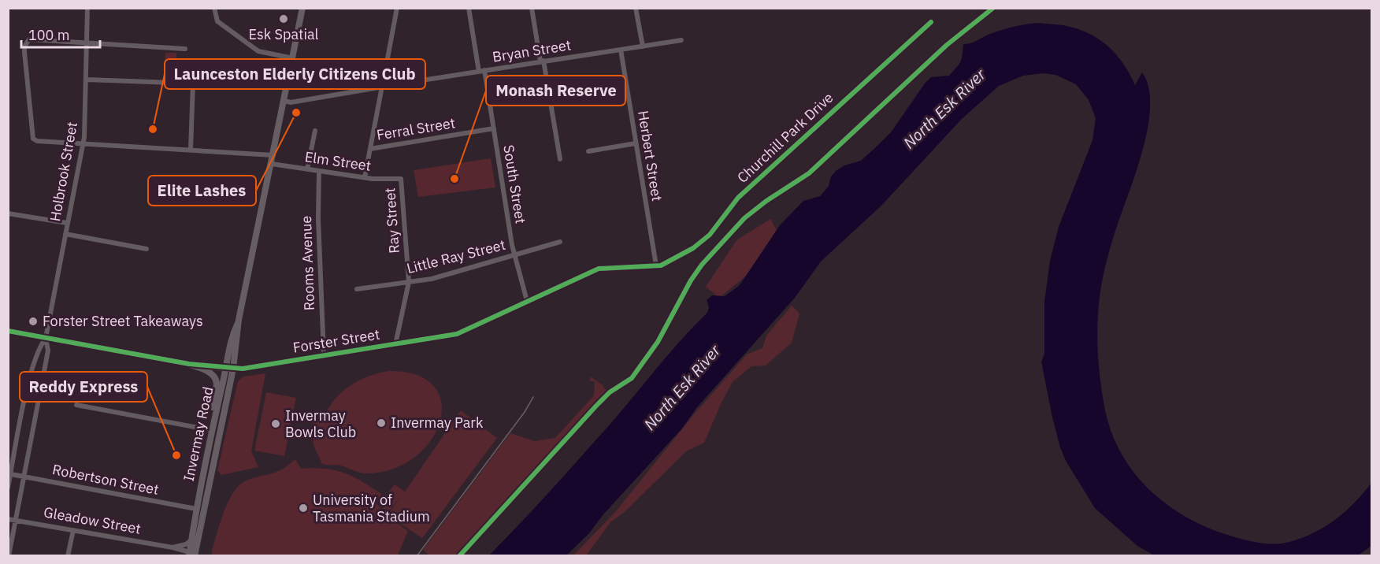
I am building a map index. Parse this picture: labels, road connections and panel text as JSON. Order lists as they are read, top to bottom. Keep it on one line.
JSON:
{"streets":{"main road":["Invermay Road"],"street":["Bryan Street","Ferral Street","Churchill Park Drive","Herbert Street","Elm Street","Holbrook Street","South Street","Ray Street","Little Ray Street","Rooms Avenue","Forster Street","Robertson Street","Gleadow Street"]},"crossings":[["Bryan Street","Herbert Street"],["Bryan Street","South Street"],["Ferral Street","South Street"],["Churchill Park Drive","Herbert Street"],["Churchill Park Drive","Forster Street"],["Herbert Street","Forster Street"],["Elm Street","Ray Street"],["Elm Street","Rooms Avenue"],["Elm Street","Invermay Road"],["Holbrook Street","Forster Street"],["Holbrook Street","Robertson Street"],["Holbrook Street","Gleadow Street"],["South Street","Little Ray Street"],["South Street","Forster Street"],["Ray Street","Little Ray Street"],["Ray Street","Forster Street"],["Rooms Avenue","Forster Street"],["Forster Street","Invermay Road"],["Invermay Road","Robertson Street"],["Invermay Road","Gleadow Street"]],"water":["North Esk River"],"places":["Esk Spatial","Elite Lashes","Launceston Elderly Citizens Club","Monash Reserve","Forster Street Takeaways","Invermay Park","Invermay Bowls Club","Reddy Express","University of Tasmania Stadium"],"scale_bar":"100 m"}
